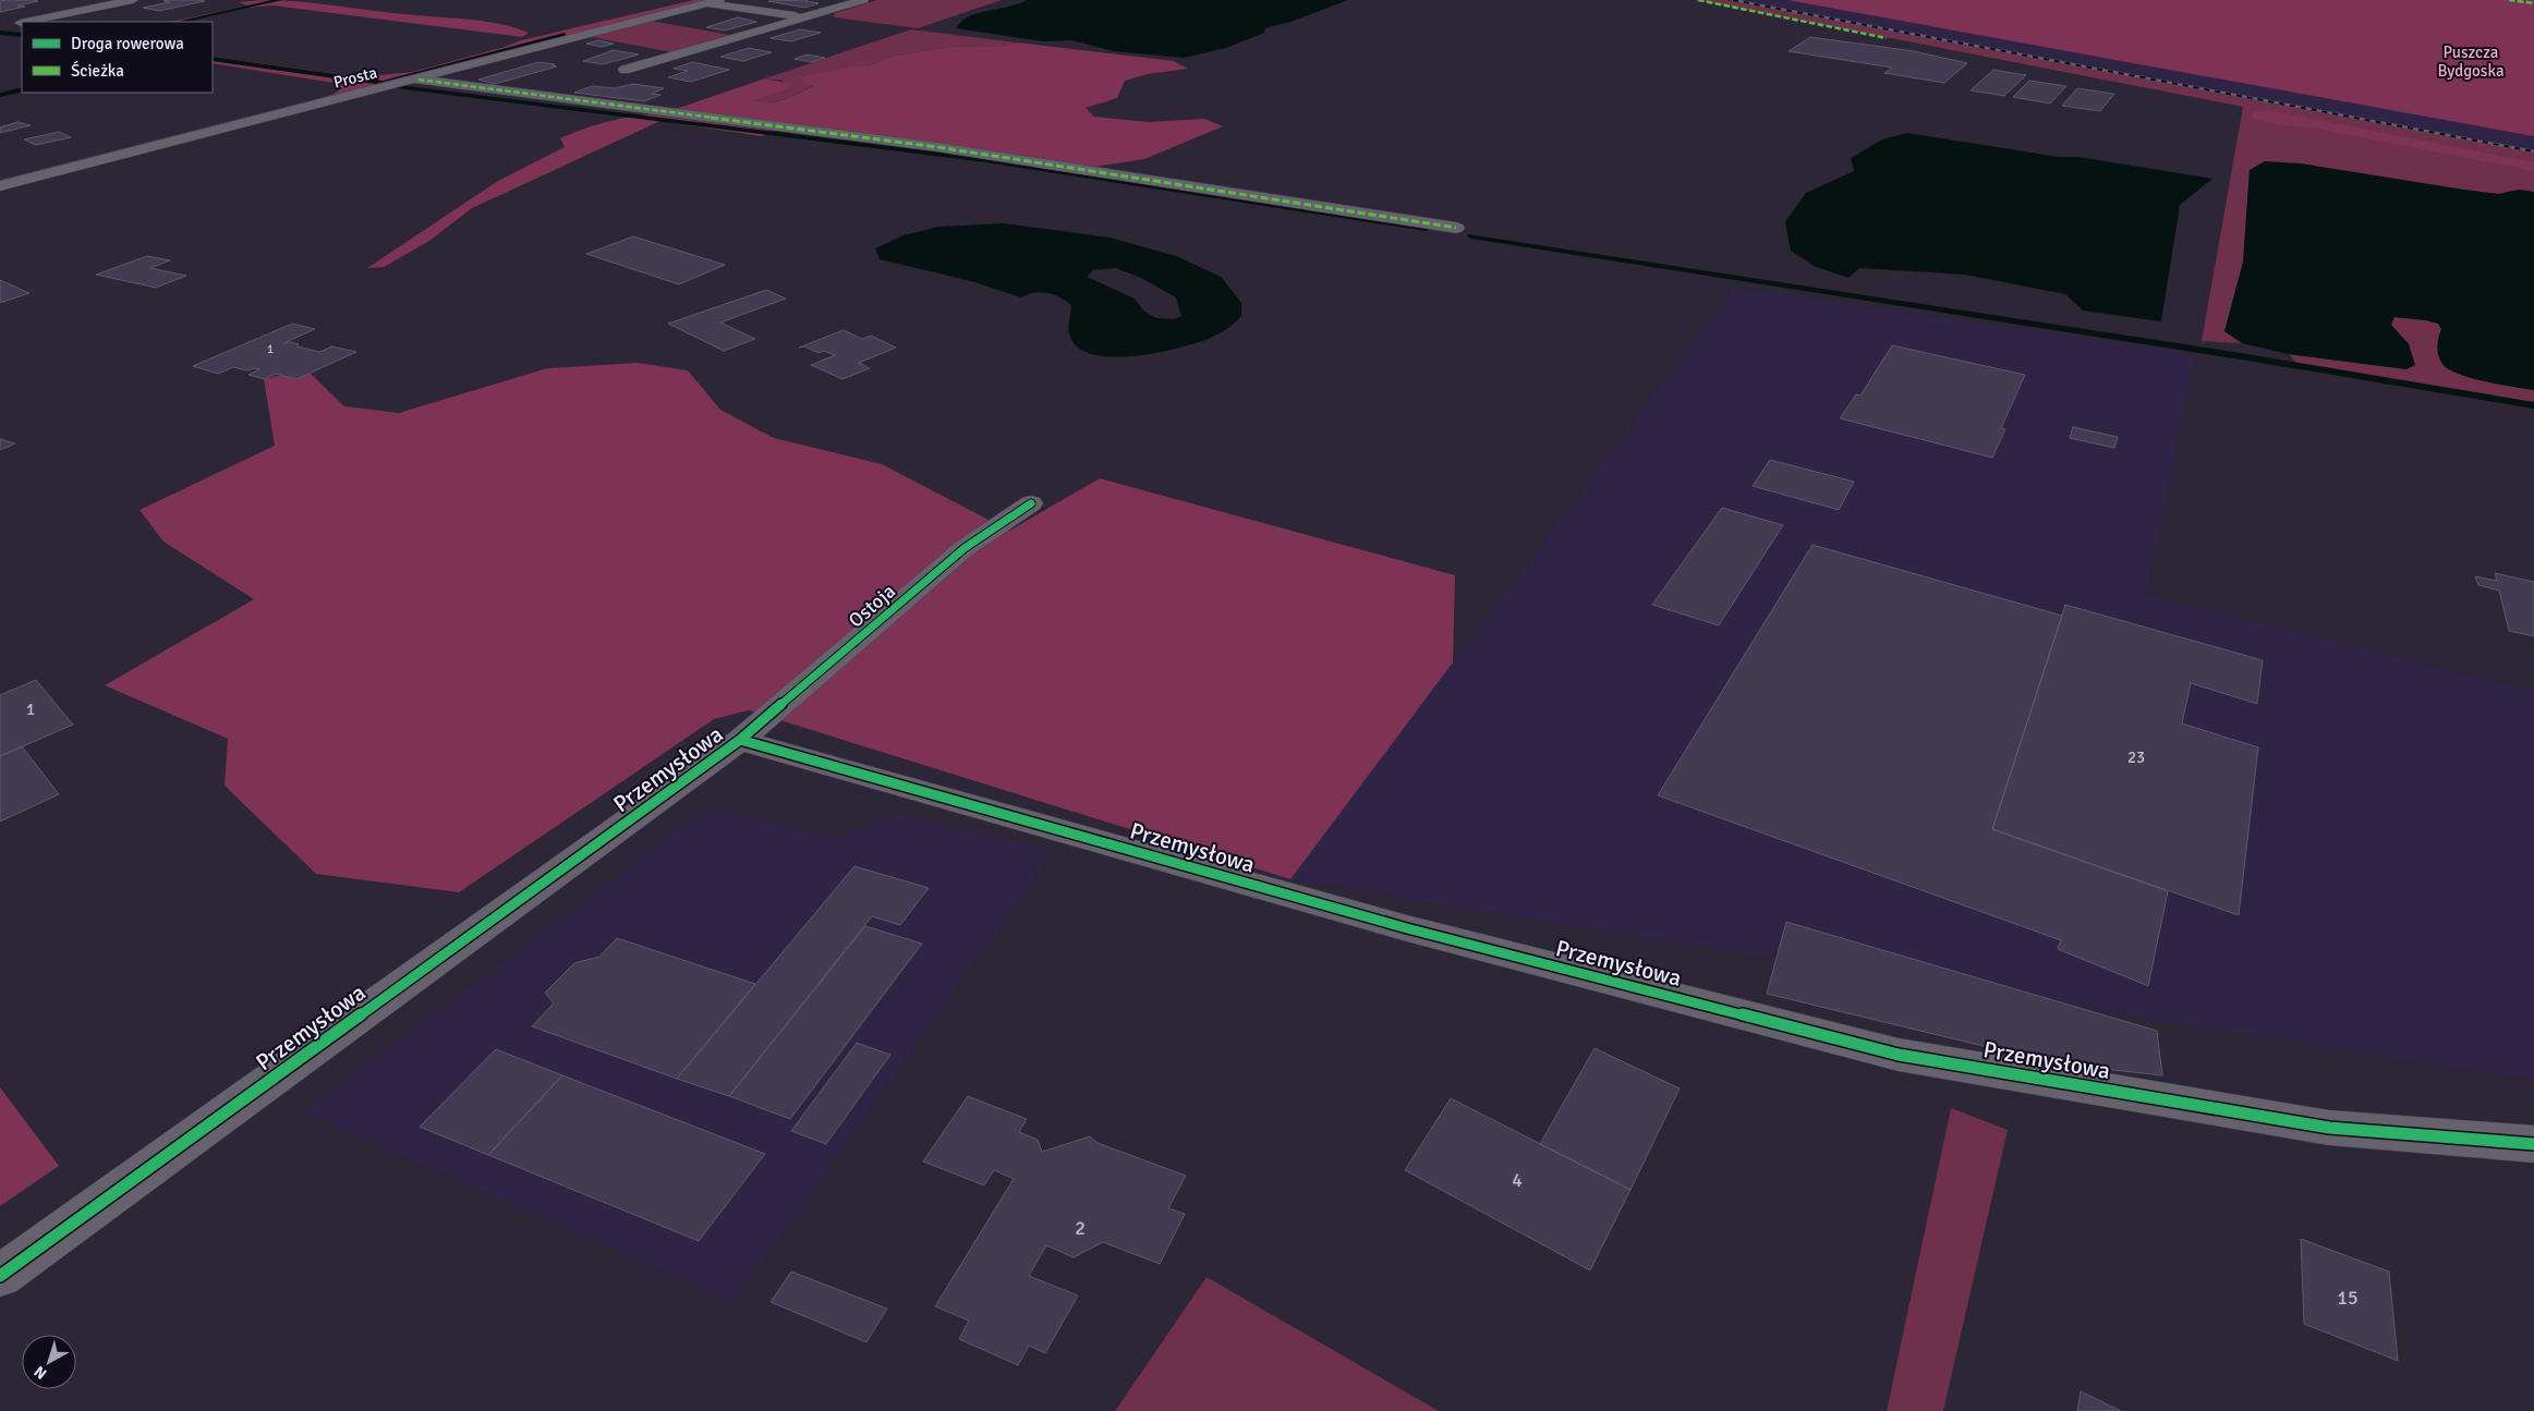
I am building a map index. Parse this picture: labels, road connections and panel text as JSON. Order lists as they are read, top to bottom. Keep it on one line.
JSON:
{"streets":{"street":["Prosta","Ostoja","Przemysłowa"]},"crossings":[["Ostoja","Przemysłowa"]],"parks":["Puszcza Bydgoska"],"house_numbers":["1","1","23","4","2","15"],"legend":["Droga rowerowa","Ścieżka"],"north":"bottom left"}
